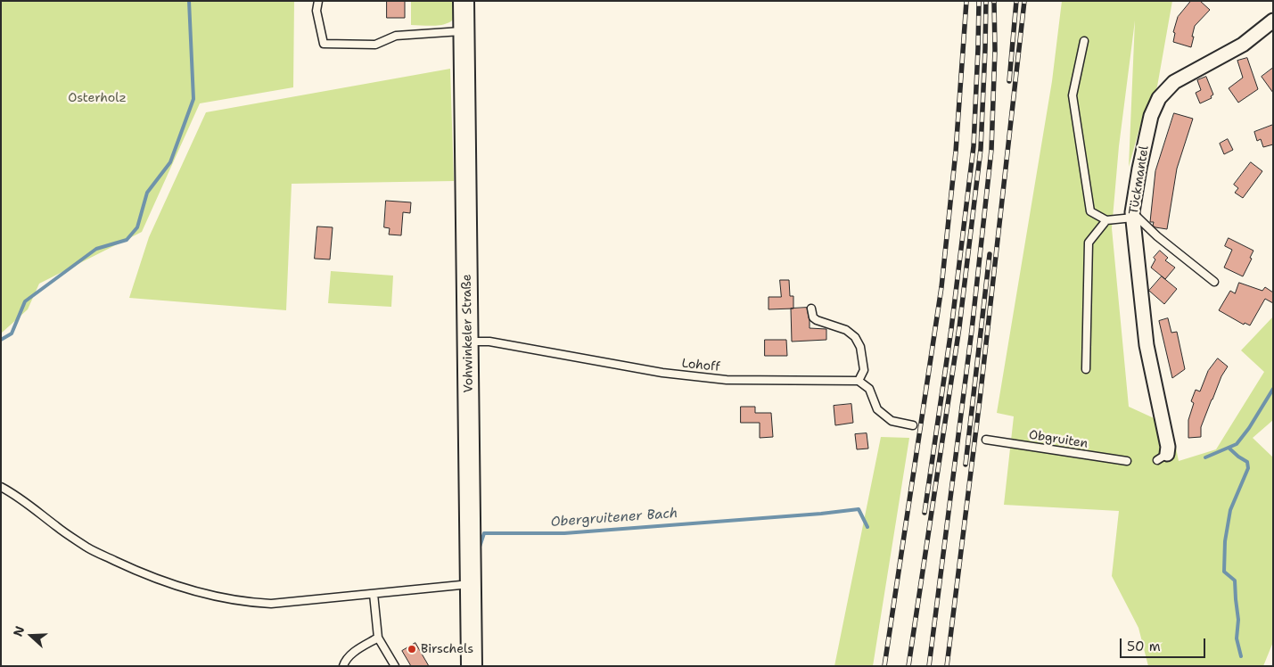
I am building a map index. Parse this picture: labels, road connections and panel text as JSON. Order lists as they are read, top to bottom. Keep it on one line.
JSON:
{"streets":{"street":["Tückmantel","Vohwinkeler Straße"],"lane":["Lohoff","Obgruiten"]},"crossings":[["Vohwinkeler Straße","Lohoff"]],"water":["Obergruitener Bach"],"parks":["Osterholz"],"places":["Birschels"],"scale_bar":"50 m","north":"left"}
